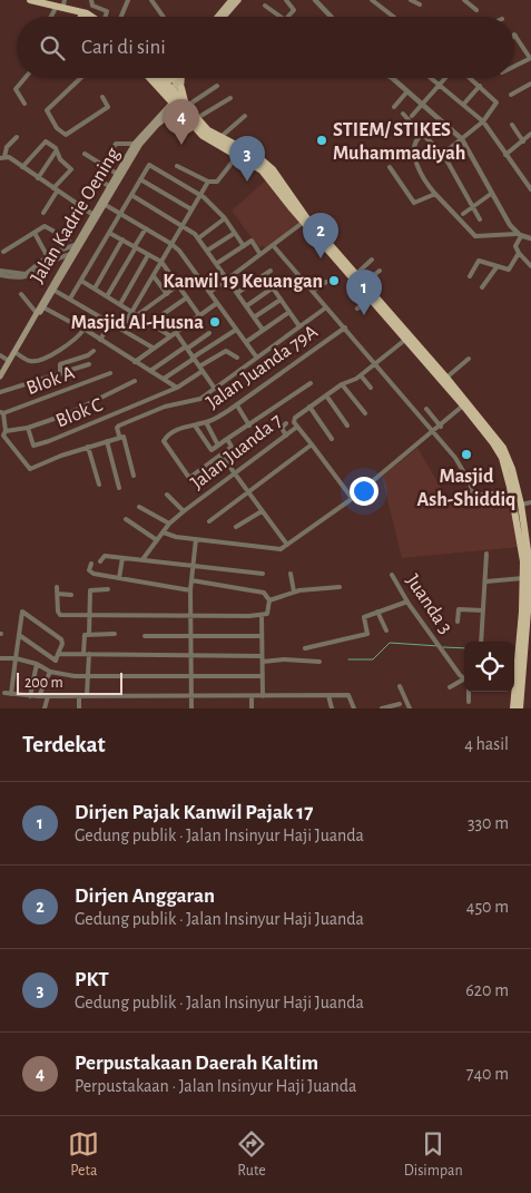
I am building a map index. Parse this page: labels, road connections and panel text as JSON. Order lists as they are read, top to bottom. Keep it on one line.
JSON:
{"streets":{"main road":["Jalan Kadrie Oening"],"street":["Jalan Juanda 79A","Blok A","Blok C","Jalan Juanda 7","Juanda 3"]},"places":["STIEM/ STIKES Muhammadiyah","Kanwil 19 Keuangan","Masjid Al-Husna","Masjid Ash-Shiddiq"],"scale_bar":"200 m","page":{"search":"Cari di sini","pins":["4","3","2","1"],"scale":"200 m","heading":["Terdekat","4 hasil"],"list":[{"mark":"1","name":"Dirjen Pajak Kanwil Pajak 17","note":"Gedung publik · Jalan Insinyur Haji Juanda","value":"330 m"},{"mark":"2","name":"Dirjen Anggaran","note":"Gedung publik · Jalan Insinyur Haji Juanda","value":"450 m"},{"mark":"3","name":"PKT","note":"Gedung publik · Jalan Insinyur Haji Juanda","value":"620 m"},{"mark":"4","name":"Perpustakaan Daerah Kaltim","note":"Perpustakaan · Jalan Insinyur Haji Juanda","value":"740 m"}],"nav":["Peta","Rute","Disimpan"]}}
